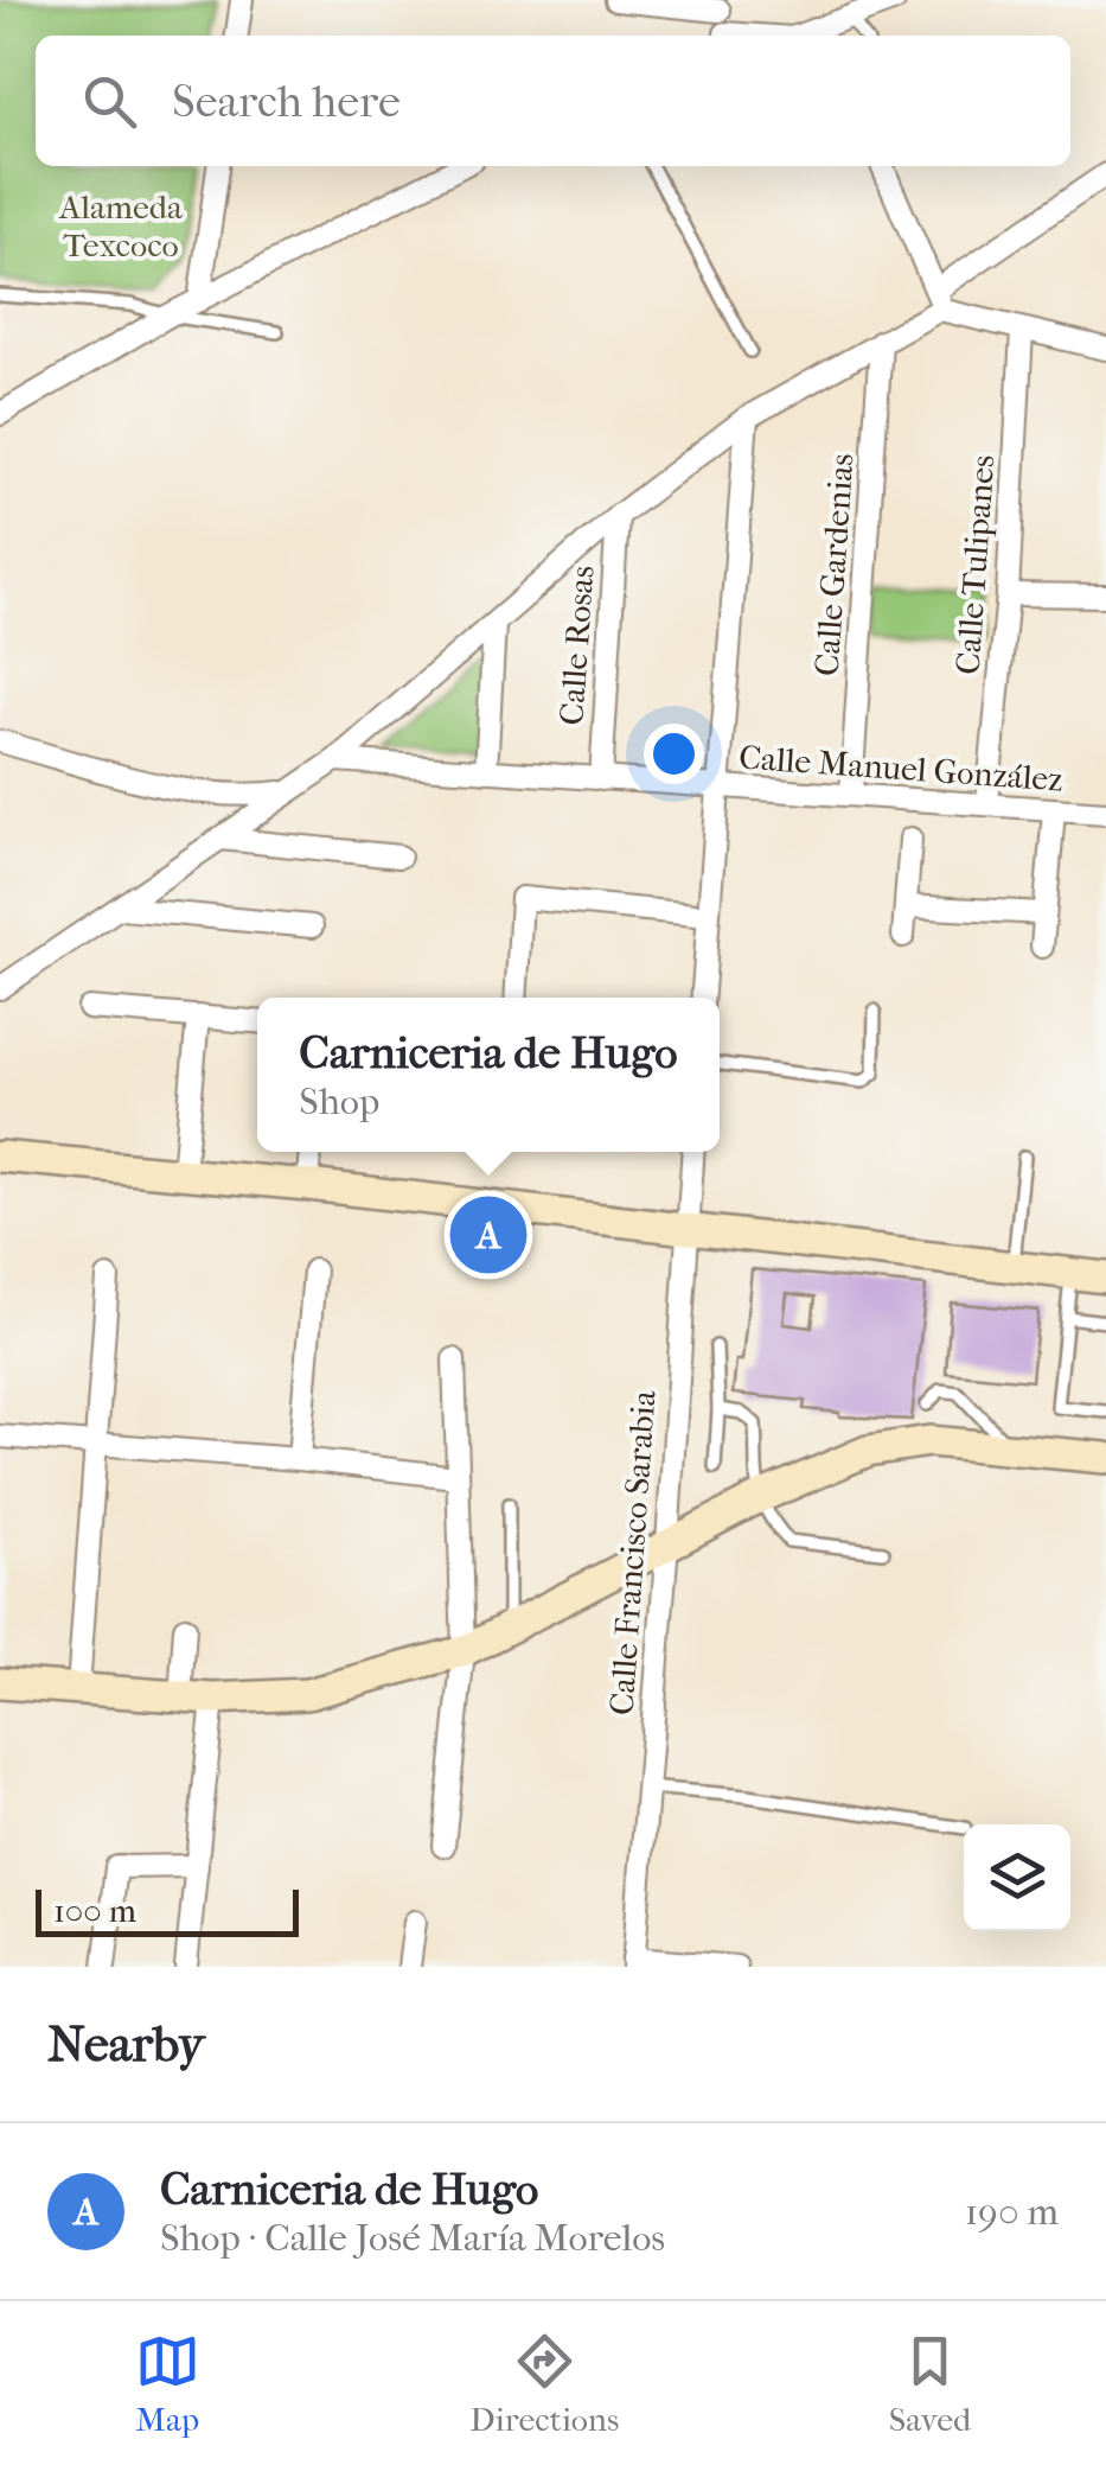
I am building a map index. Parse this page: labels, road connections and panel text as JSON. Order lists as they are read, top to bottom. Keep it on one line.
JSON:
{"streets":{"street":["Calle Gardenias","Calle Tulipanes","Calle Rosas","Calle Manuel González","Calle Francisco Sarabia"]},"crossings":[["Calle Gardenias","Calle Manuel González"],["Calle Tulipanes","Calle Manuel González"],["Calle Rosas","Calle Manuel González"]],"parks":["Alameda Texcoco"],"scale_bar":"100 m","page":{"search":"Search here","popup":["Carniceria de Hugo","Shop"],"pins":"A","scale":"100 m","heading":"Nearby","list":[{"mark":"A","name":"Carniceria de Hugo","note":"Shop · Calle José María Morelos","value":"190 m"}],"nav":["Map","Directions","Saved"]}}
